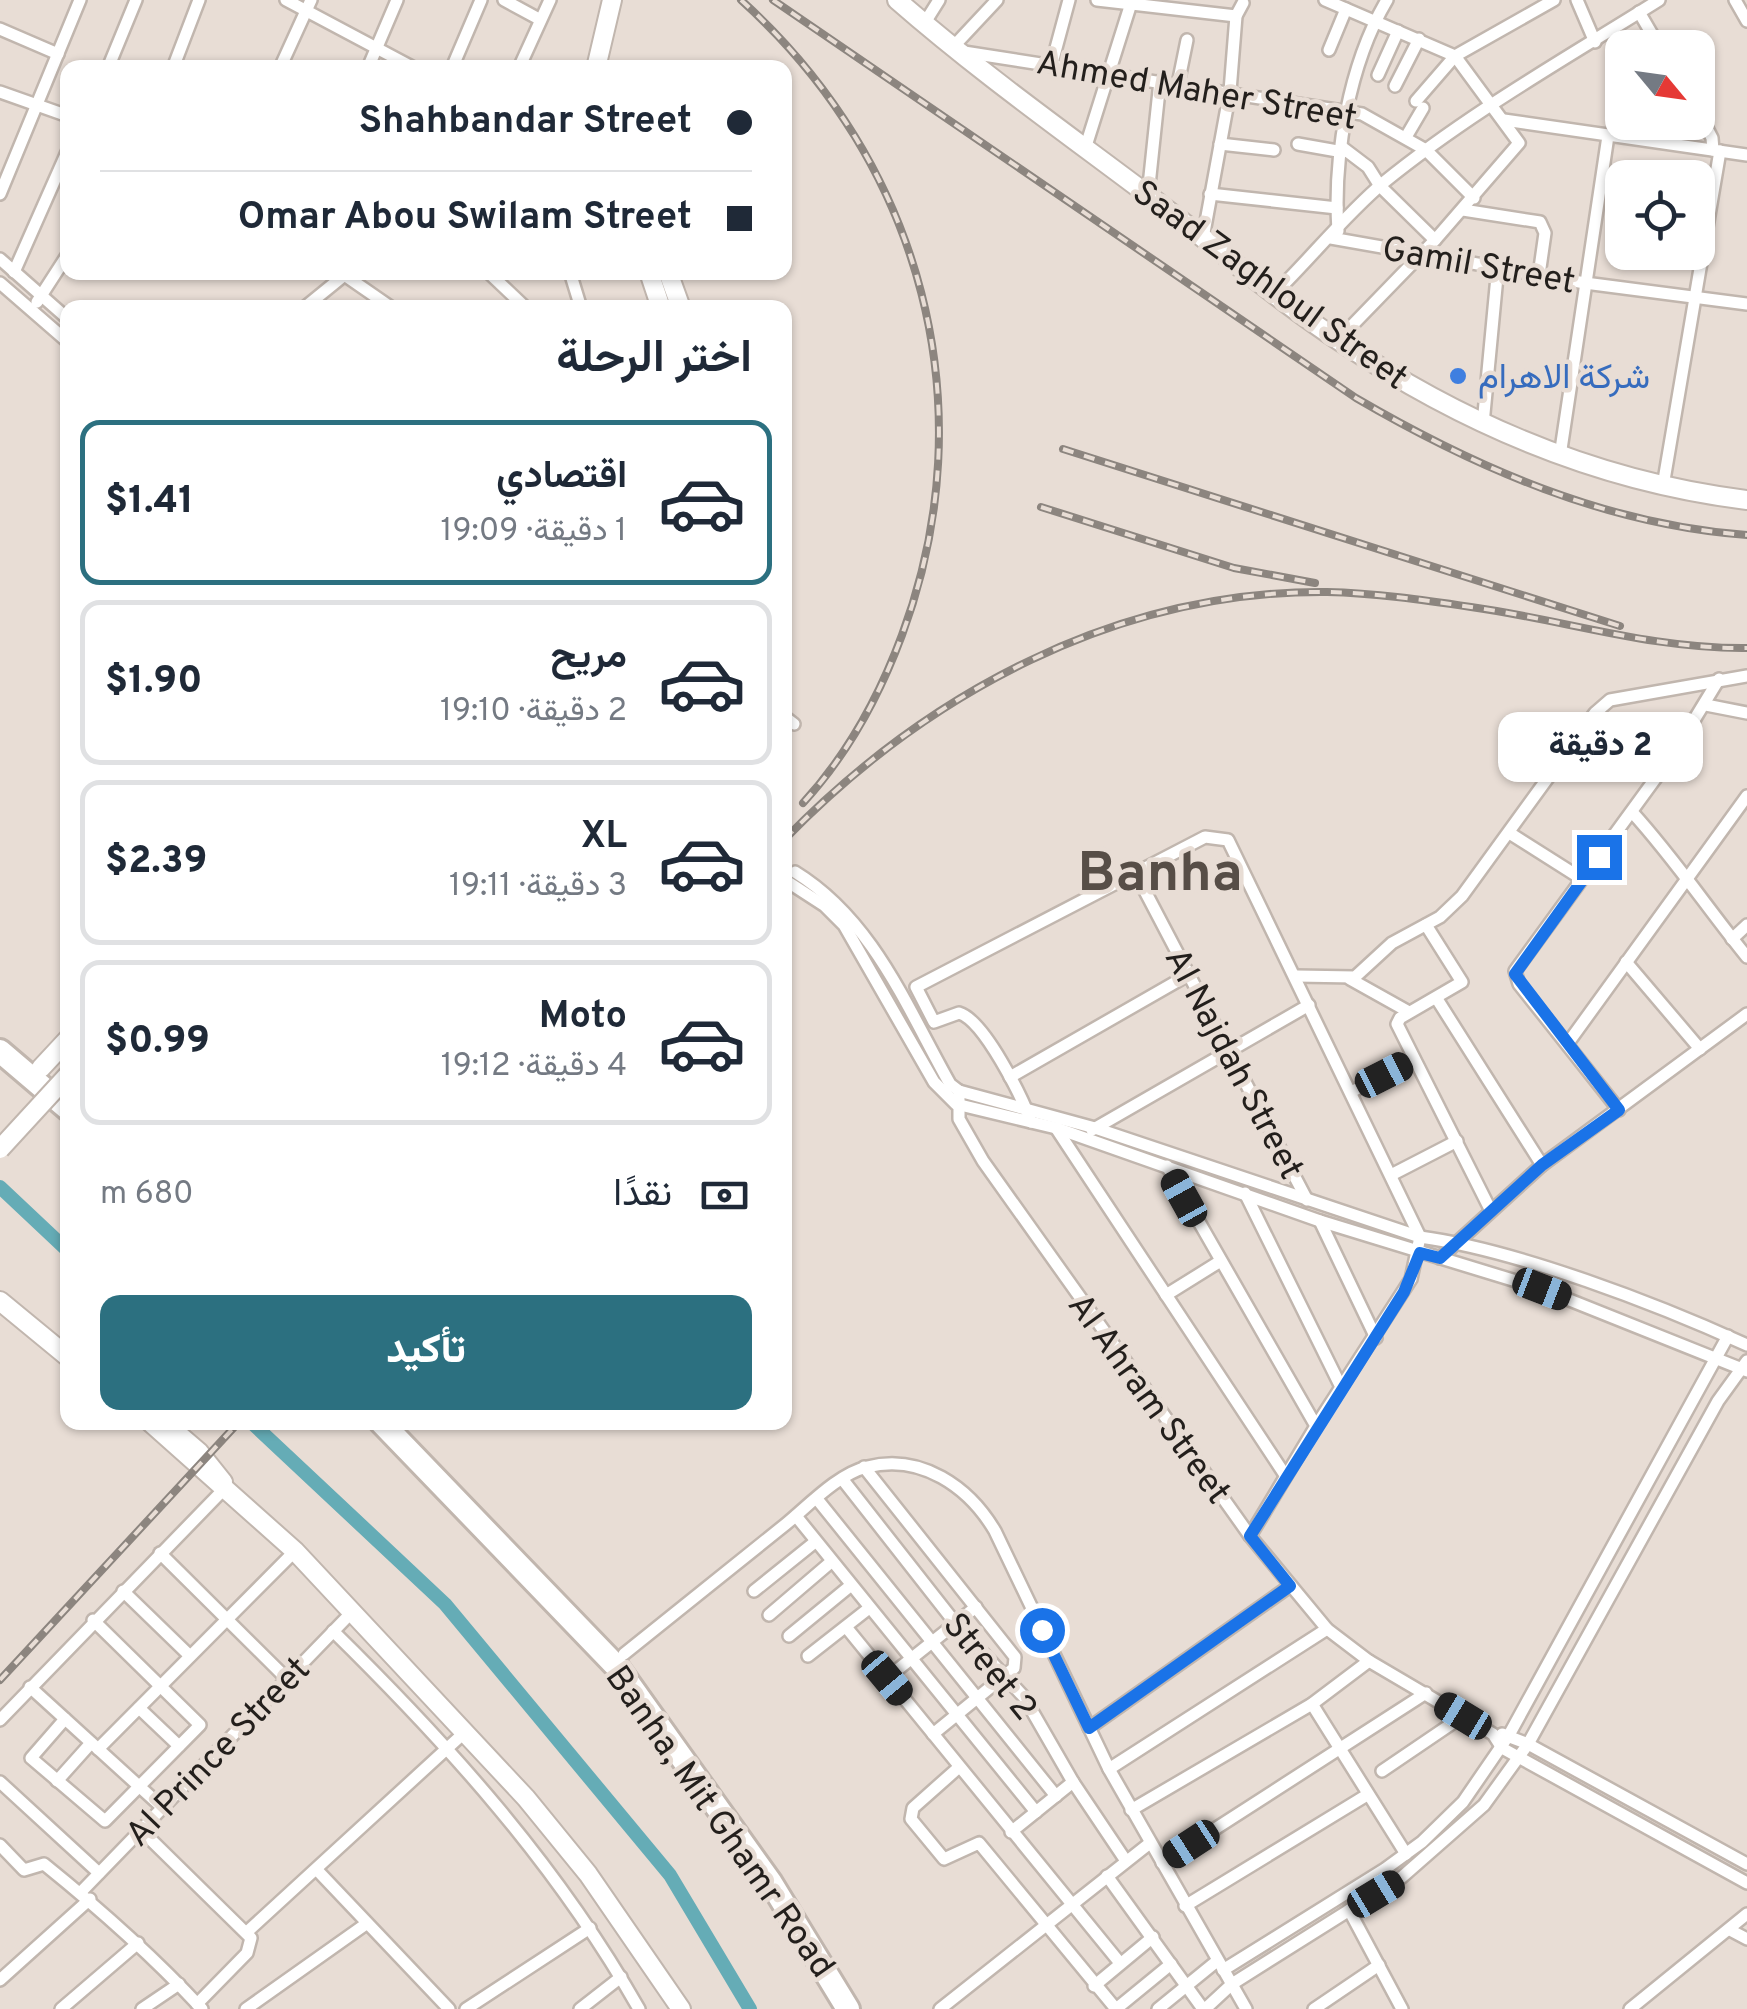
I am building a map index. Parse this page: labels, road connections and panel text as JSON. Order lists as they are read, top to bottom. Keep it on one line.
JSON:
{"streets":{"highway":["Banha, Mit Ghamr Road"],"main road":["Saad Zaghloul Street"],"street":["Ahmed Maher Street","Gamil Street","Al Najdah Street","Al Ahram Street","Street 2","Al Prince Street"]},"crossings":[["Ahmed Maher Street","Saad Zaghloul Street"]],"districts":["Banha"],"places":["شركة الاهرام"],"north":"bottom right","page":{"banner":["Shahbandar Street","Omar Abou Swilam Street"],"heading":"اختر الرحلة","list":[{"name":"اقتصادي","note":"1 دقيقة · 19:09","value":"$1.41"},{"name":"مريح","note":"2 دقيقة · 19:10","value":"$1.90"},{"name":"XL","note":"3 دقيقة · 19:11","value":"$2.39"},{"name":"Moto","note":"4 دقيقة · 19:12","value":"$0.99"}],"bubble":"2 دقيقة","pay":["نقدًا","680 m"],"buttons":"تأكيد"}}
